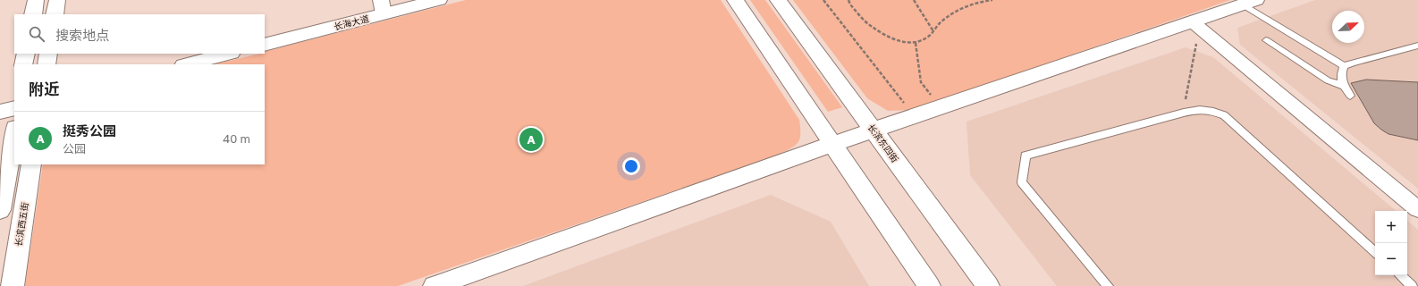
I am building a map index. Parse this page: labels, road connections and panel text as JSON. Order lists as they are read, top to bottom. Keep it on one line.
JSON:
{"streets":{"street":["长海大道","长滨东四街","长滨西五街"]},"north":"top right","page":{"search":"搜索地点","heading":"附近","list":[{"mark":"A","name":"挺秀公园","note":"公园","value":"40 m"}],"pins":"A","map_buttons":["+","−"]}}
